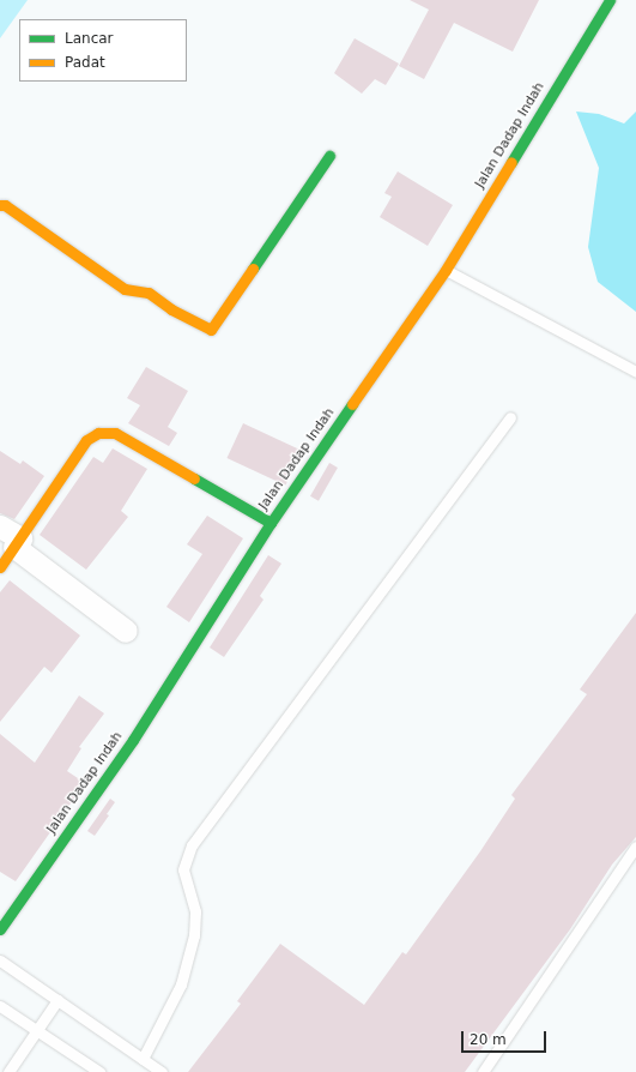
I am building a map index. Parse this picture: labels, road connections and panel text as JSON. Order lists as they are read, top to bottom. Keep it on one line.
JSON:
{"streets":{"street":["Jalan Dadap Indah"]},"legend":["Lancar","Padat"],"scale_bar":"20 m"}
